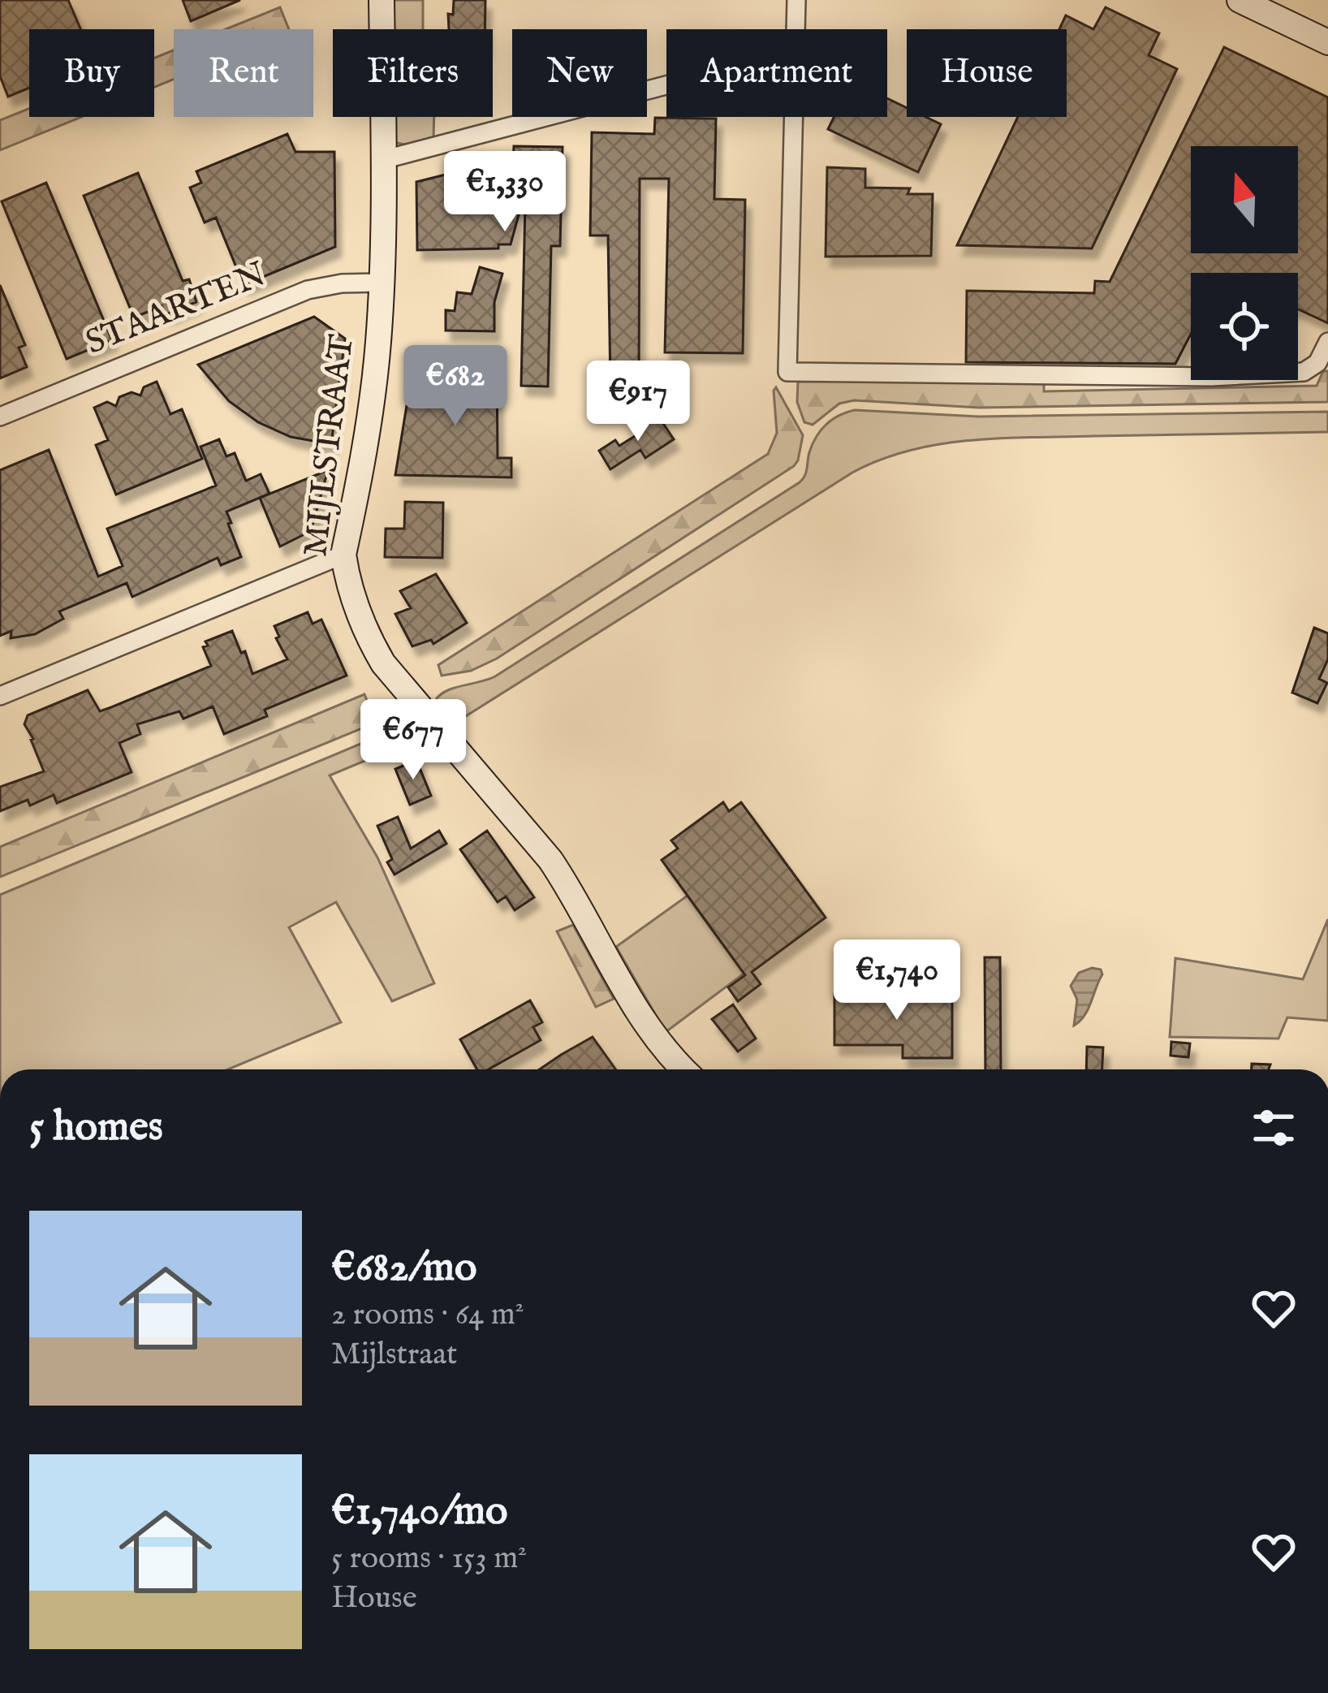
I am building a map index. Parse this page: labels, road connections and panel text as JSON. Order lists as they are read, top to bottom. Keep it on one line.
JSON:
{"streets":{"street":["STAARTEN","MIJLSTRAAT"]},"crossings":[["STAARTEN","MIJLSTRAAT"]],"north":"top","page":{"chip":["Buy","Rent","Filters","New","Apartment","House"],"price":["€1,330","€682","€917","€677","€1,740"],"heading":"5 homes","list":[{"name":"€682/mo","note":"2 rooms · 64 m² · Mijlstraat"},{"name":"€1,740/mo","note":"5 rooms · 153 m² · House"}]}}
